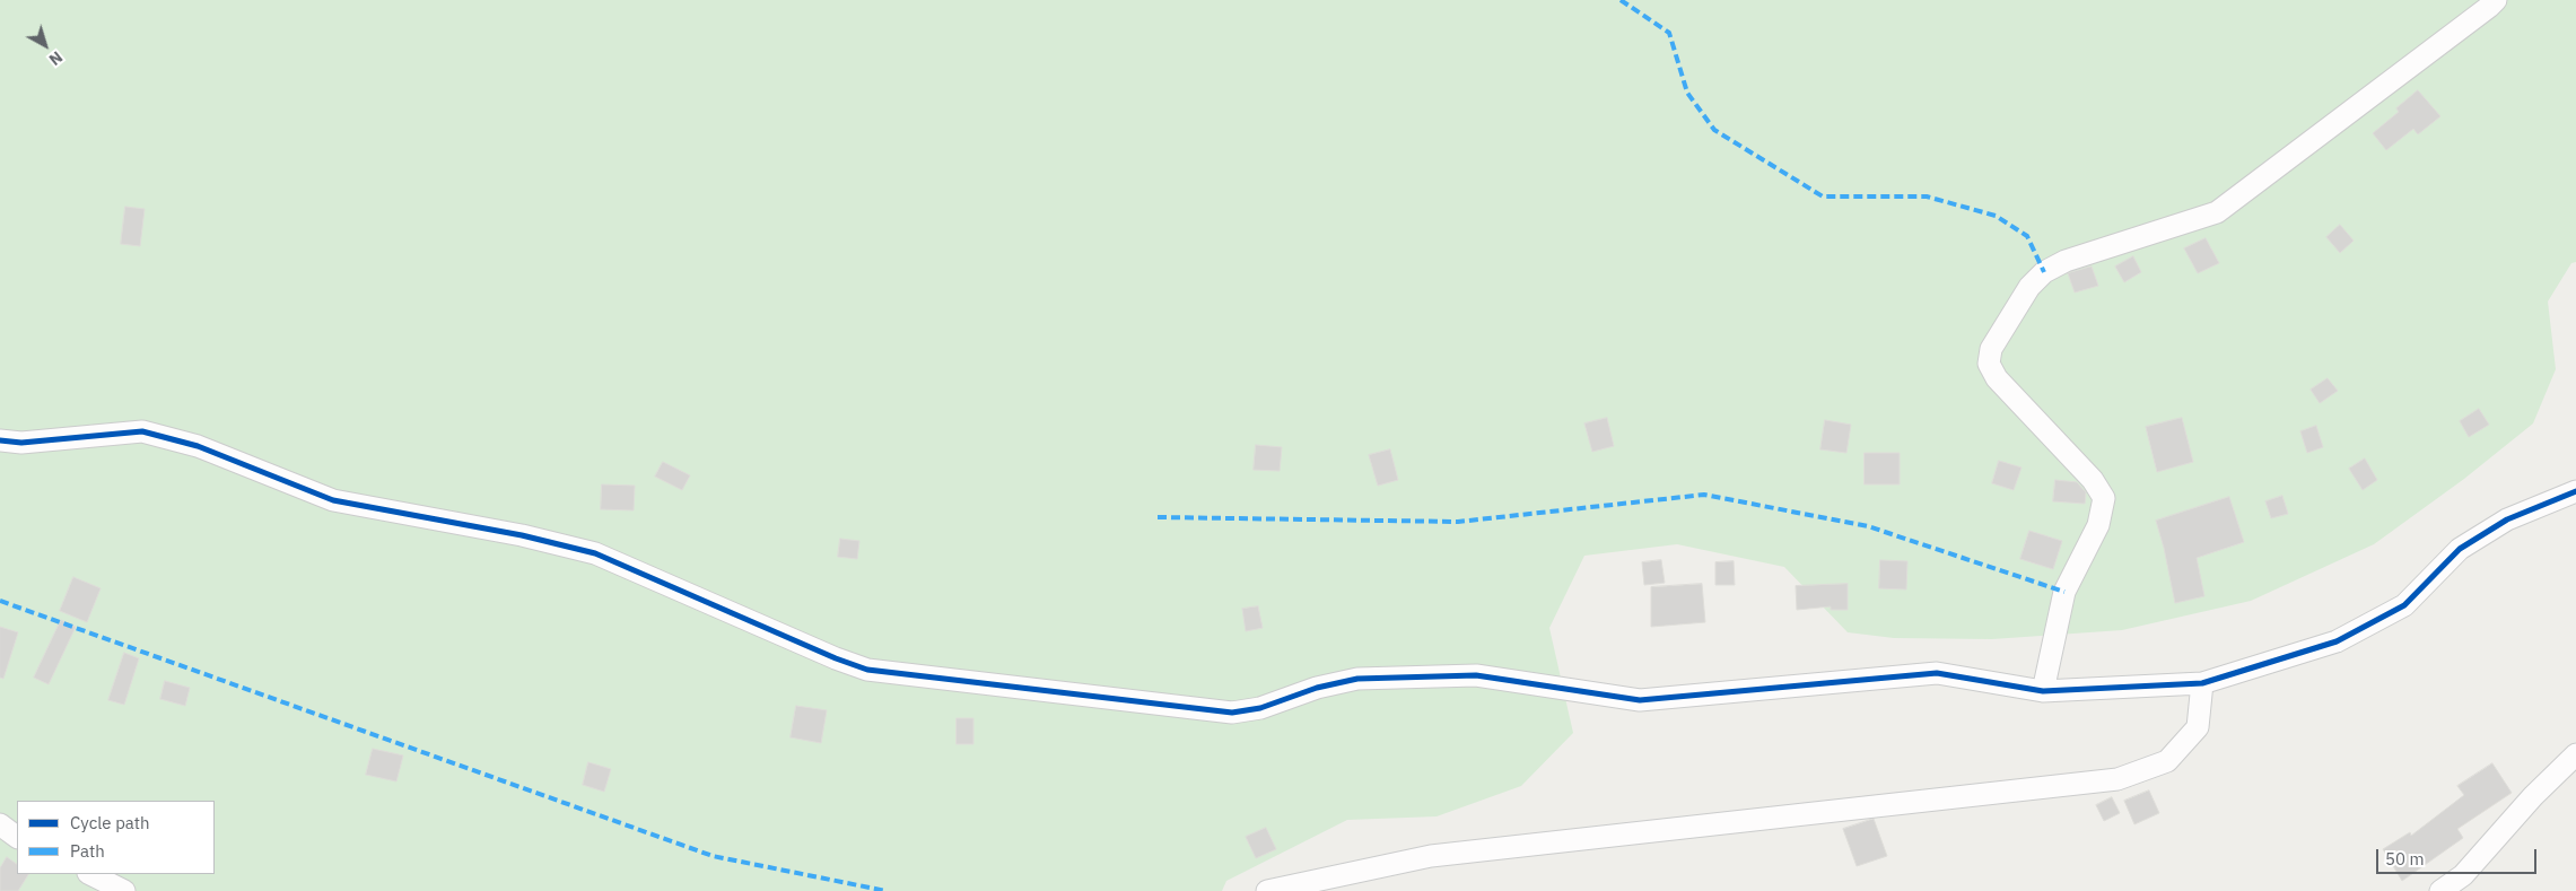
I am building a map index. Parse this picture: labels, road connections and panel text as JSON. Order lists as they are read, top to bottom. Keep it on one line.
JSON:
{"legend":["Cycle path","Path"],"scale_bar":"50 m","north":"bottom right"}
